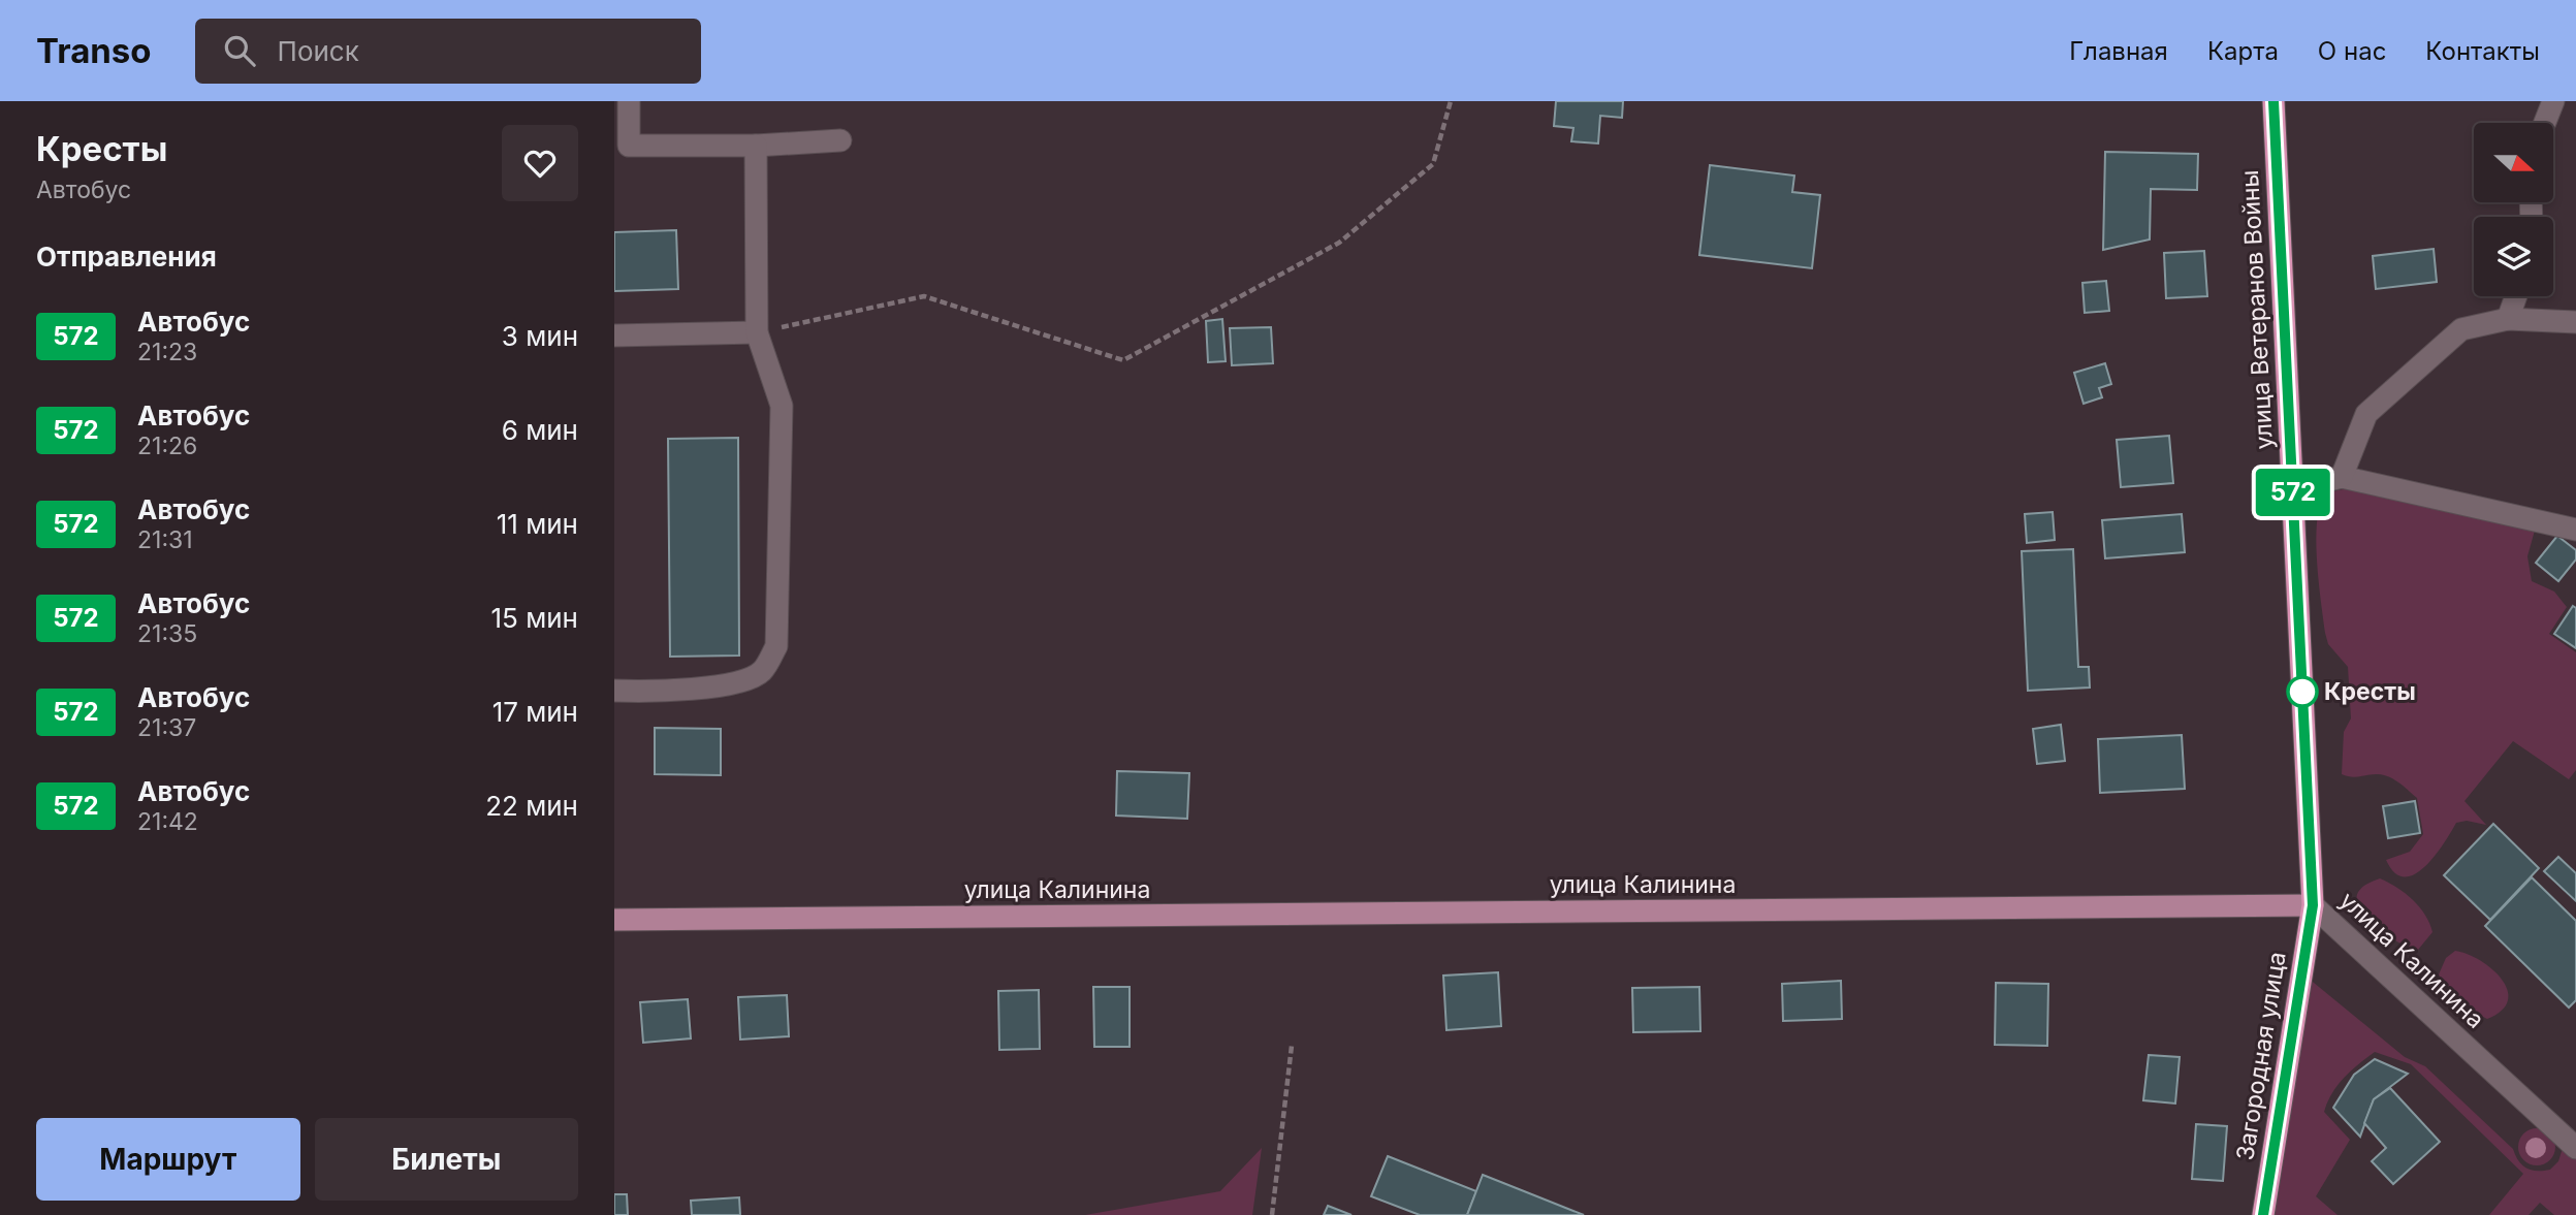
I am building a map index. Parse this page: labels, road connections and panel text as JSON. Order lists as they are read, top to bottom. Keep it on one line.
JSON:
{"streets":{"highway":["улица Ветеранов Войны","Загородная улица"],"main road":["улица Калинина"]},"crossings":[["улица Ветеранов Войны","улица Калинина"],["улица Ветеранов Войны","Загородная улица"],["улица Калинина","Загородная улица"]],"places":["Кресты"],"lines":["bus line 572"],"north":"right","page":{"header":"Transo","search":"Поиск","nav":["Главная","Карта","О нас","Контакты"],"heading":[["Кресты","Автобус"],"Отправления"],"on_map":"572","list":[{"mark":"572","name":"Автобус","note":"21:23","value":"3 мин"},{"mark":"572","name":"Автобус","note":"21:26","value":"6 мин"},{"mark":"572","name":"Автобус","note":"21:31","value":"11 мин"},{"mark":"572","name":"Автобус","note":"21:35","value":"15 мин"},{"mark":"572","name":"Автобус","note":"21:37","value":"17 мин"},{"mark":"572","name":"Автобус","note":"21:42","value":"22 мин"}],"buttons":["Маршрут","Билеты"]}}
